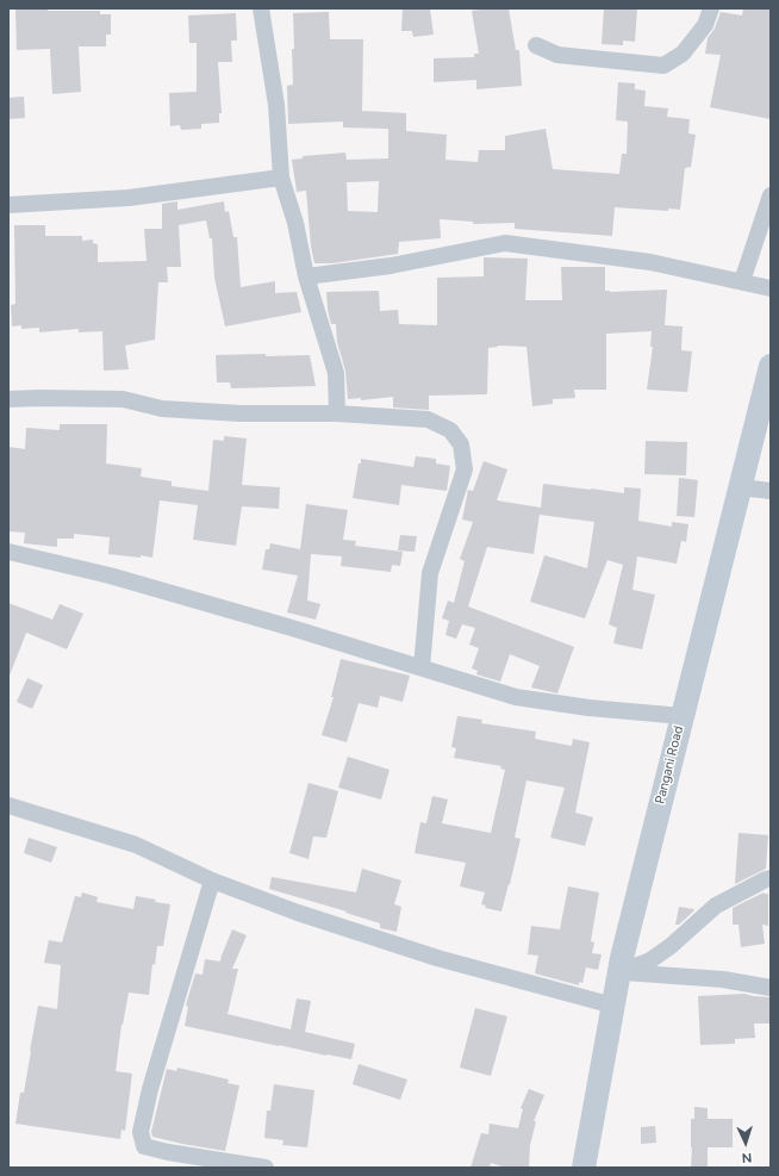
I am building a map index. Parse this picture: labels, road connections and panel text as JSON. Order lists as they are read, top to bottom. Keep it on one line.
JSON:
{"streets":{"main road":["Pangani Road"]},"north":"bottom"}
